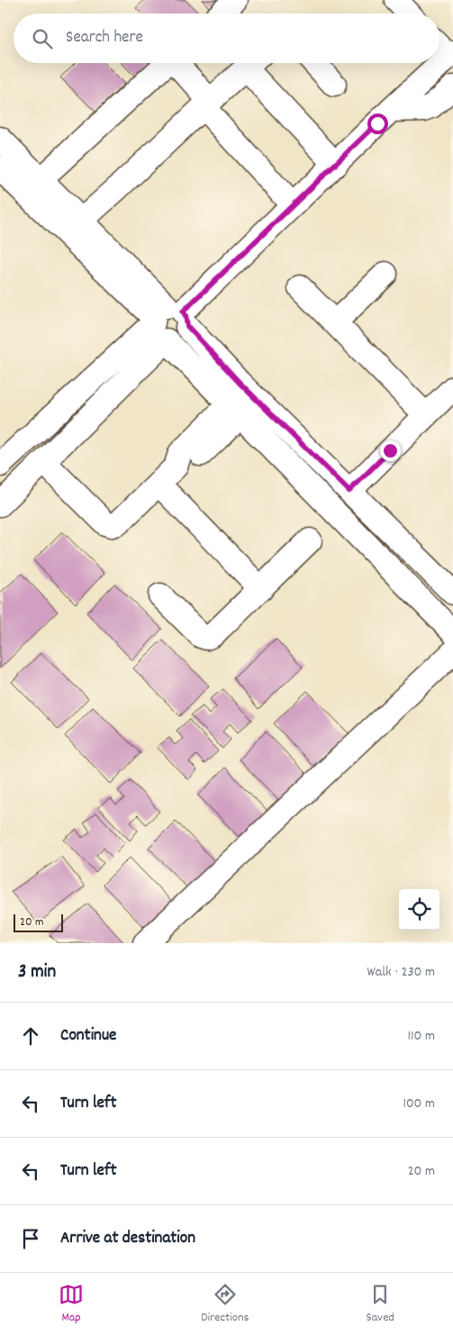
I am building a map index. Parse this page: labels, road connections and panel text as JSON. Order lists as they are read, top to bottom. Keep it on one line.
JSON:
{"scale_bar":"20 m","page":{"search":"Search here","scale":"20 m","heading":["3 min","Walk · 230 m"],"list":[["Continue","110 m"],["Turn left","100 m"],["Turn left","20 m"],"Arrive at destination"],"nav":["Map","Directions","Saved"]}}
